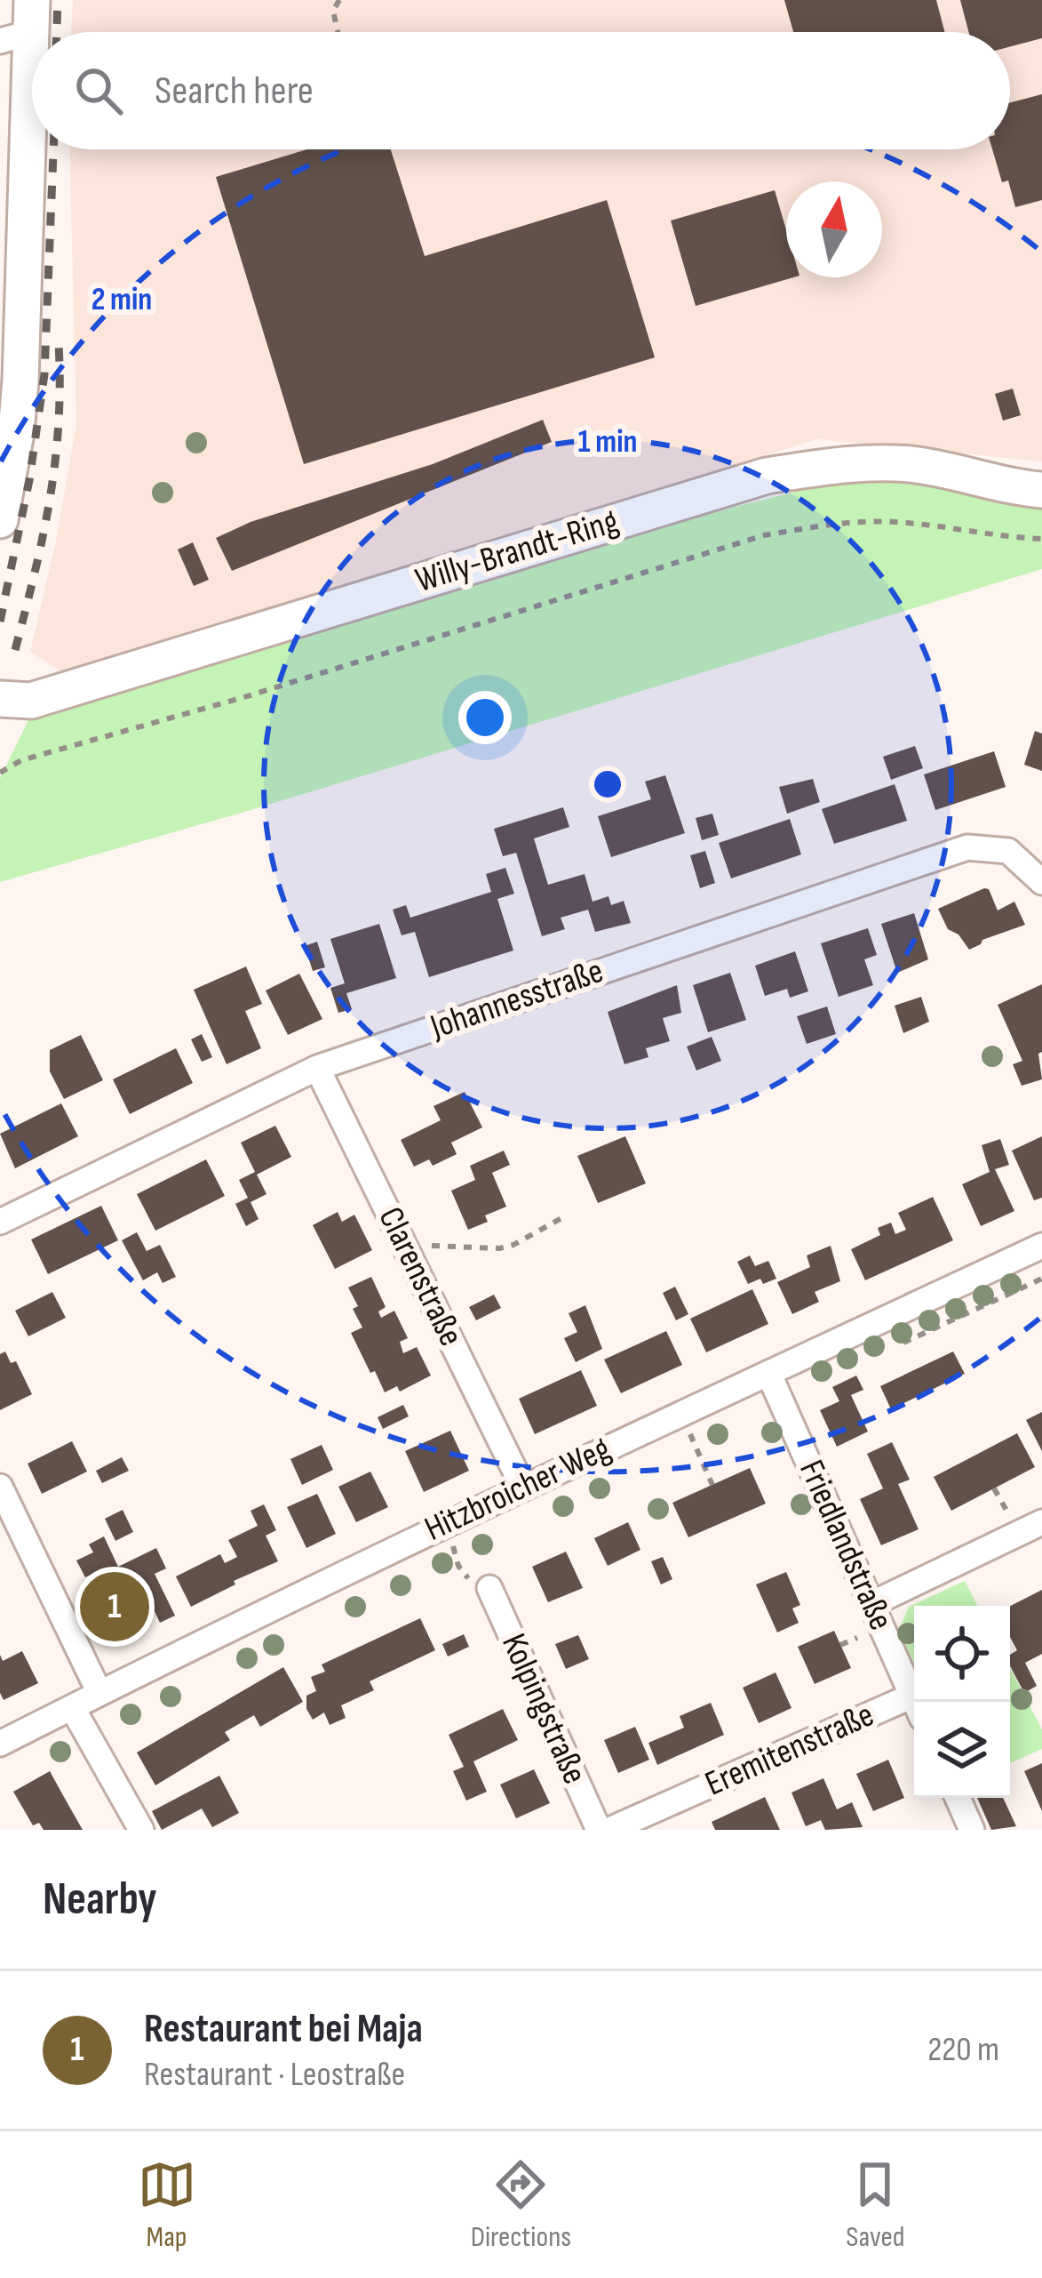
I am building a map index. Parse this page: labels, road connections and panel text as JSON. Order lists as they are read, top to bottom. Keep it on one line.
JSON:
{"streets":{"street":["Willy-Brandt-Ring","Johannesstraße","Clarenstraße","Hitzbroicher Weg","Friedlandstraße","Kolpingstraße","Eremitenstraße"]},"crossings":[["Johannesstraße","Clarenstraße"],["Clarenstraße","Hitzbroicher Weg"],["Hitzbroicher Weg","Friedlandstraße"]],"north":"top","page":{"search":"Search here","pins":"1","heading":"Nearby","list":[{"mark":"1","name":"Restaurant bei Maja","note":"Restaurant · Leostraße","value":"220 m"}],"nav":["Map","Directions","Saved"]},"rings":["2 min","1 min"]}
